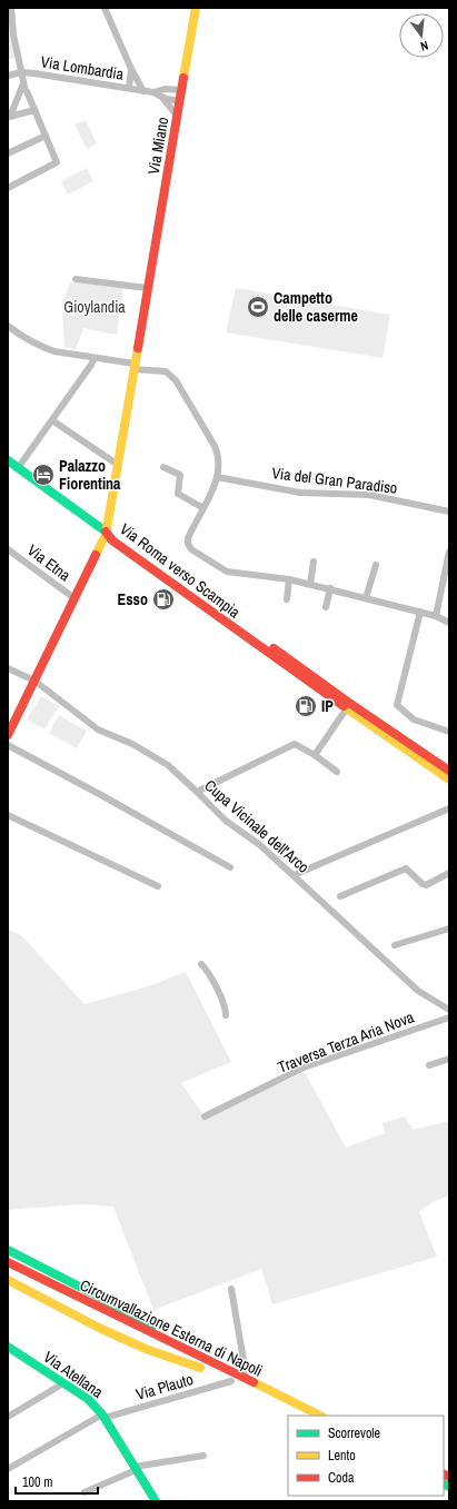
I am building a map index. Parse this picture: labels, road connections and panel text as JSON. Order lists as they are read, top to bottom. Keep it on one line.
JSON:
{"streets":{"main road":["Via Miano","Via Roma verso Scampia","Circumvallazione Esterna di Napoli","Via Atellana"],"street":["Via Lombardia","Via del Gran Paradiso","Via Etna","Cupa Vicinale dell'Arco","Traversa Terza Aria Nova","Via Plauto"]},"crossings":[["Via Lombardia","Via Miano"],["Via Miano","Via Etna"],["Via Miano","Via Roma verso Scampia"],["Via Miano","Cupa Vicinale dell'Arco"],["Circumvallazione Esterna di Napoli","Via Plauto"],["Via Atellana","Via Plauto"]],"parks":["Gioylandia"],"places":{"sports":["Campetto delle caserme"],"hotel":["Palazzo Fiorentina"],"fuel station":["Esso","IP"]},"legend":["Scorrevole","Lento","Coda"],"scale_bar":"100 m","north":"bottom"}
